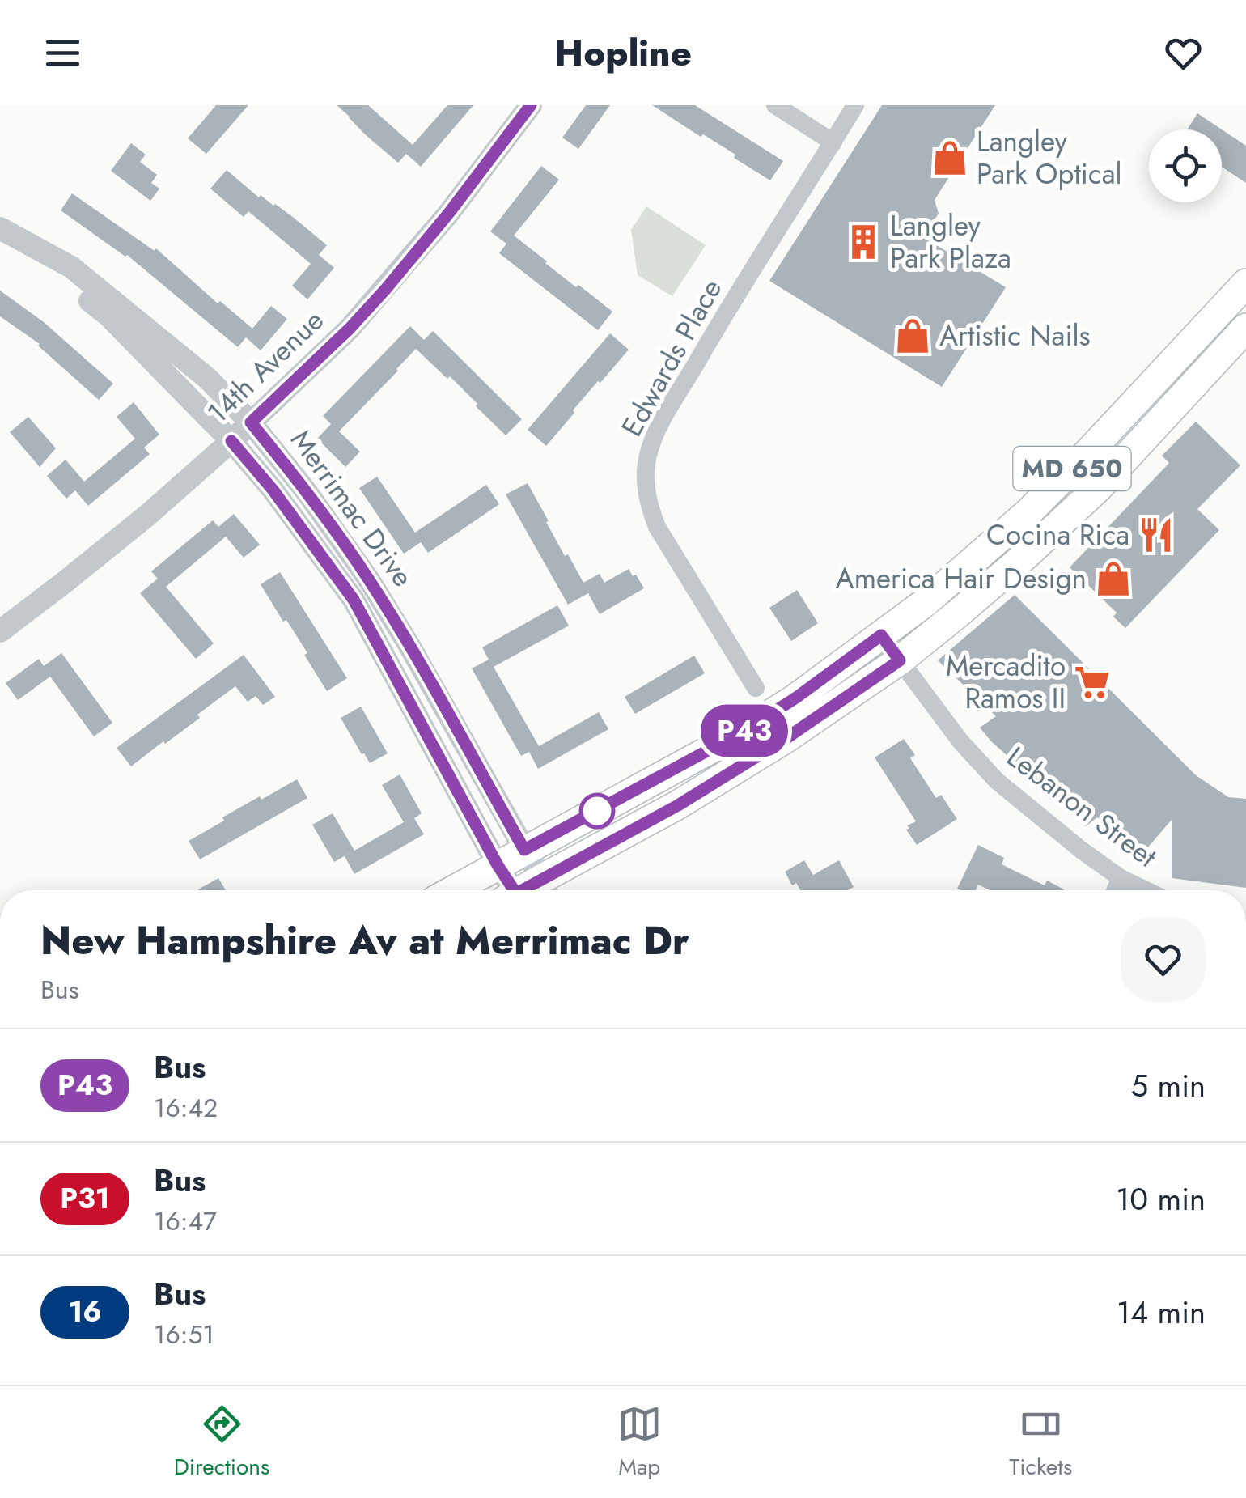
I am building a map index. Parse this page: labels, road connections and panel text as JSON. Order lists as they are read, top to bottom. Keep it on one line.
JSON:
{"streets":{"main road":["MD 650"],"street":["Edwards Place","14th Avenue","Merrimac Drive","Lebanon Street"]},"crossings":[["14th Avenue","Merrimac Drive"],["MD 650","Merrimac Drive"],["MD 650","Lebanon Street"]],"places":{"shop":["Langley Park Optical","Artistic Nails","America Hair Design"],"building":["Langley Park Plaza"],"restaurant":["Cocina Rica"],"supermarket":["Mercadito Ramos II"]},"lines":["bus line P43"],"page":{"header":"Hopline","on_map":"P43","heading":["New Hampshire Av at Merrimac Dr","Bus"],"list":[{"mark":"P43","name":"Bus","note":"16:42","value":"5 min"},{"mark":"P31","name":"Bus","note":"16:47","value":"10 min"},{"mark":"16","name":"Bus","note":"16:51","value":"14 min"}],"tabs":["Directions","Map","Tickets"]}}
